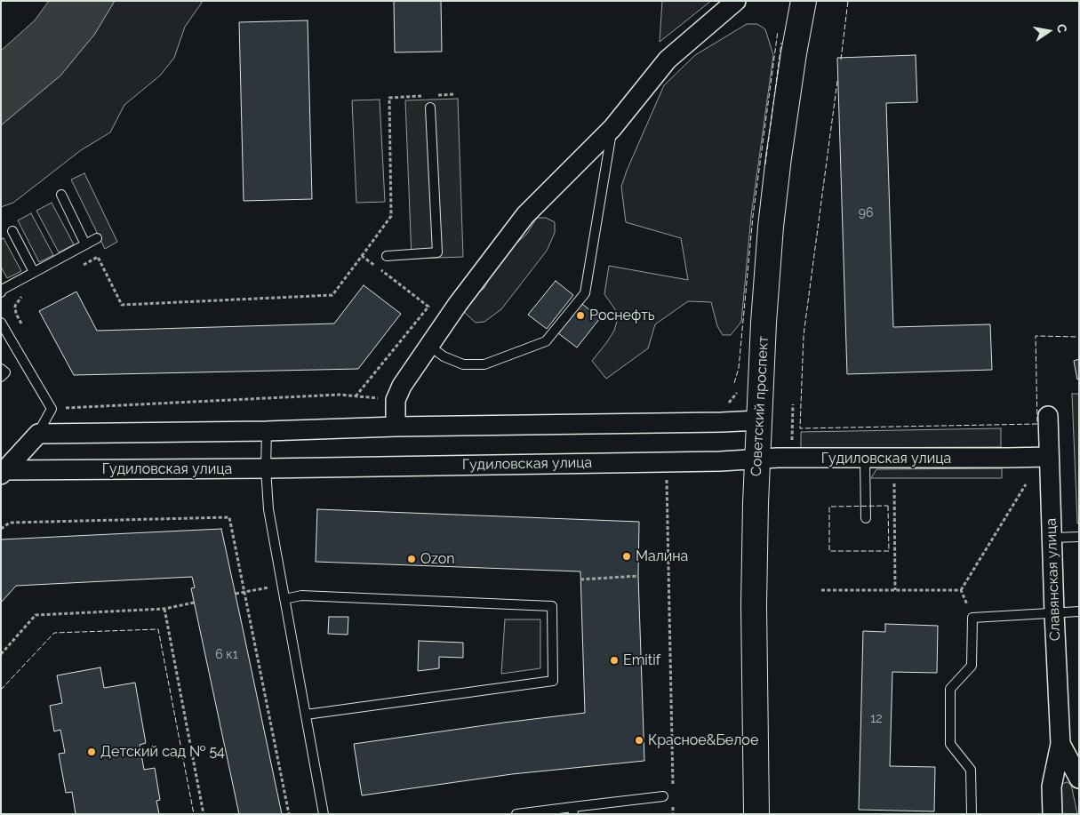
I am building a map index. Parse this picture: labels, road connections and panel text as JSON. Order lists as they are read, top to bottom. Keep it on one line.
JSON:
{"streets":{"main road":["Советский проспект"],"street":["Гудиловская улица","Славянская улица"]},"crossings":[["Советский проспект","Гудиловская улица"],["Гудиловская улица","Славянская улица"]],"places":["Роснефть","Малина","Ozon","Emitif","Красное&Белое","Детский сад № 54"],"house_numbers":["96","6 к1","12"],"north":"right"}
